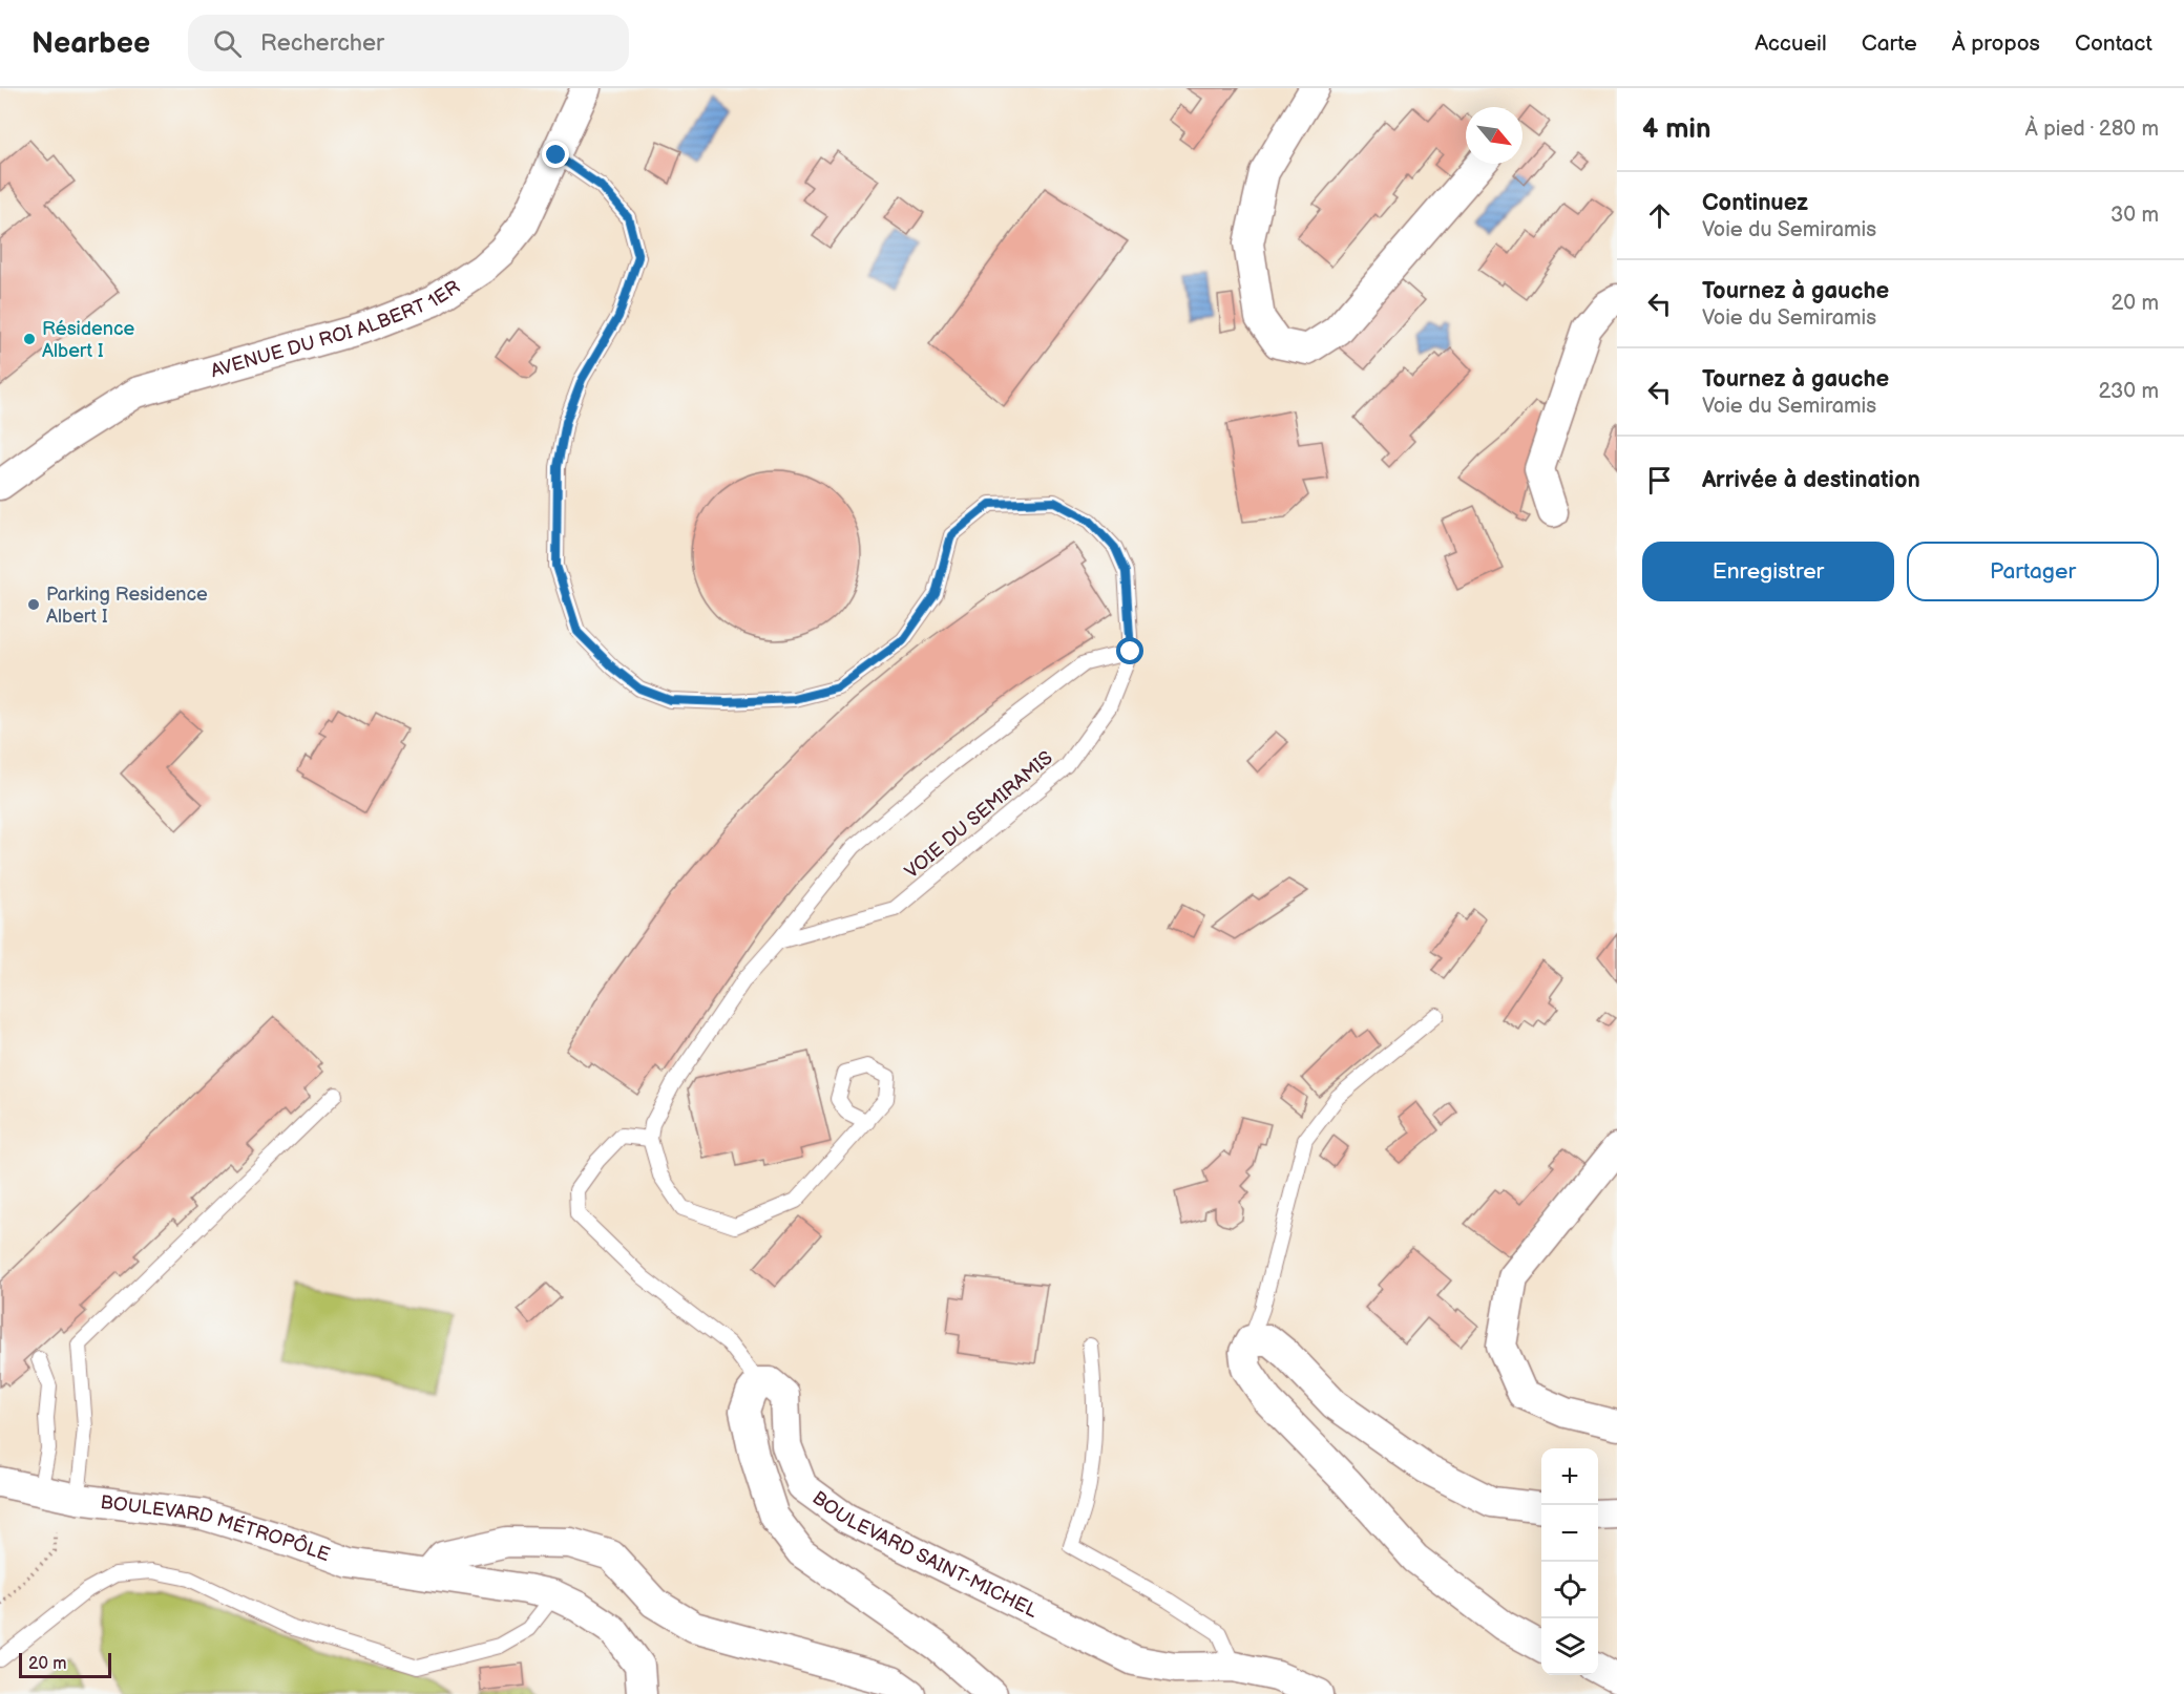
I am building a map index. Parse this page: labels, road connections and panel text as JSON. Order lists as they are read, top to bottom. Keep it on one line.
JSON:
{"streets":{"street":["AVENUE DU ROI ALBERT 1ER","BOULEVARD MÉTROPÔLE","BOULEVARD SAINT-MICHEL"],"lane":["VOIE DU SEMIRAMIS"]},"crossings":[["AVENUE DU ROI ALBERT 1ER","VOIE DU SEMIRAMIS"]],"places":["Résidence Albert I","Parking Residence Albert I"],"scale_bar":"20 m","north":"bottom right","page":{"header":"Nearbee","search":"Rechercher","nav":["Accueil","Carte","À propos","Contact"],"heading":["4 min","À pied · 280 m"],"list":[["Continuez","Voie du Semiramis","30 m"],["Tournez à gauche","Voie du Semiramis","20 m"],["Tournez à gauche","Voie du Semiramis","230 m"],"Arrivée à destination"],"buttons":["Enregistrer","Partager"],"map_buttons":["+","−"],"scale":"20 m"}}
